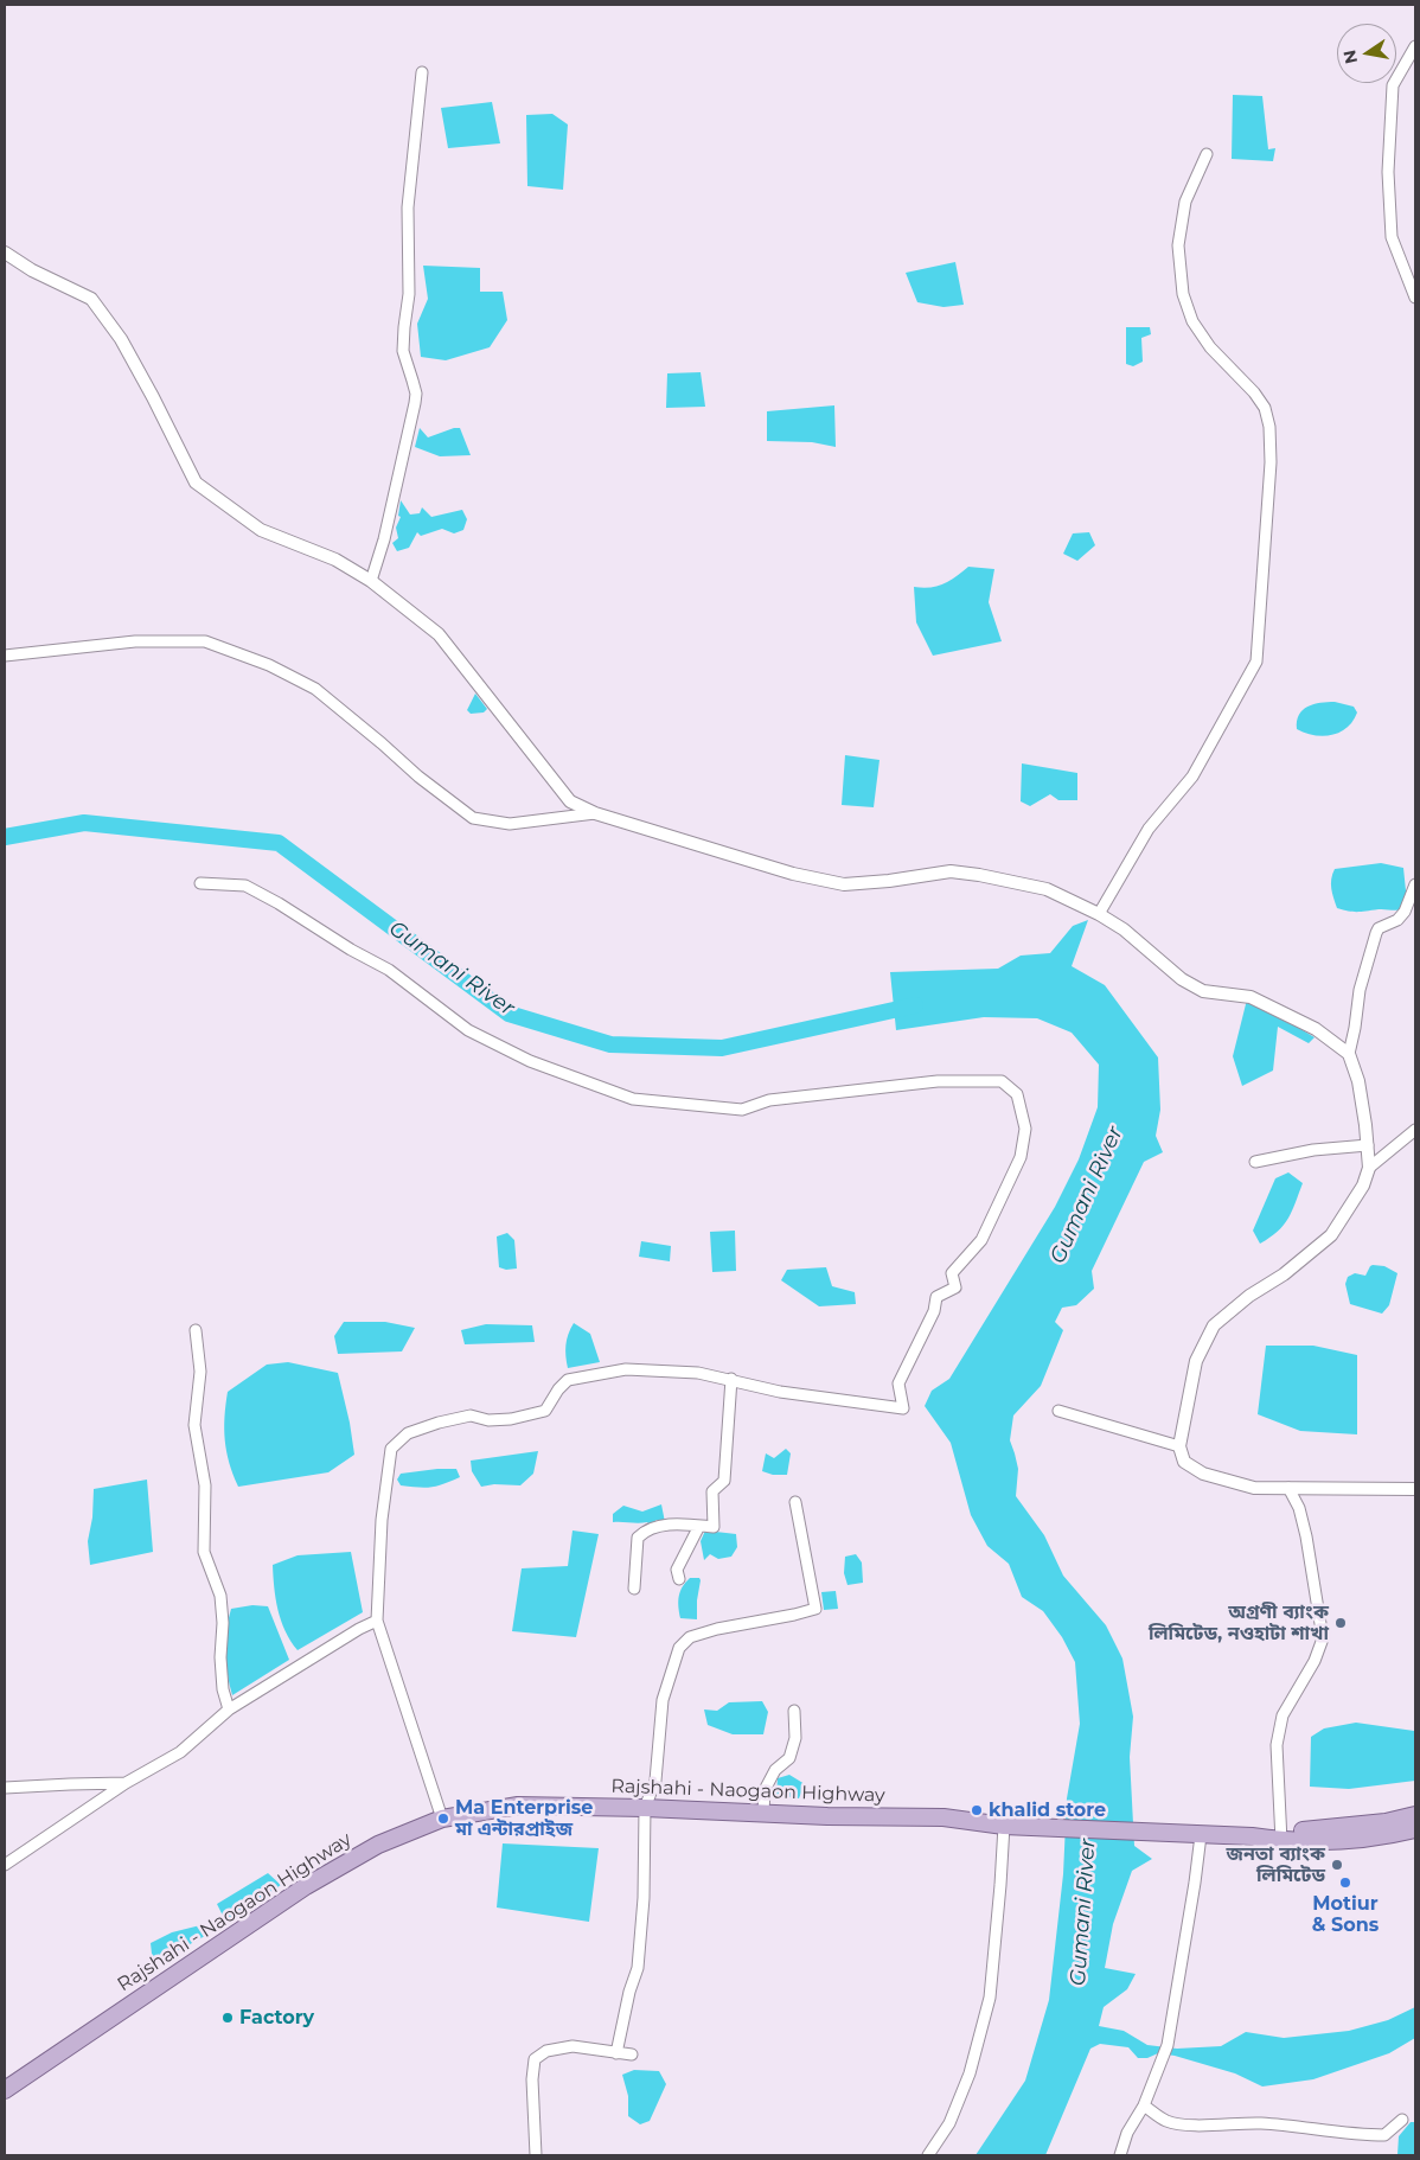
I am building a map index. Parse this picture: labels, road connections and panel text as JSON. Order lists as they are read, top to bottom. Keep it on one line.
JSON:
{"streets":{"main road":["Rajshahi - Naogaon Highway"]},"water":["Gumani River"],"places":["অগ্রণী ব্যাংক লিমিটেড, নওহাটা শাখা","khalid store","Ma Enterprise মা এন্টারপ্রাইজ","জনতা ব্যাংক লিমিটেড","Motiur & Sons","Factory"],"north":"left"}
